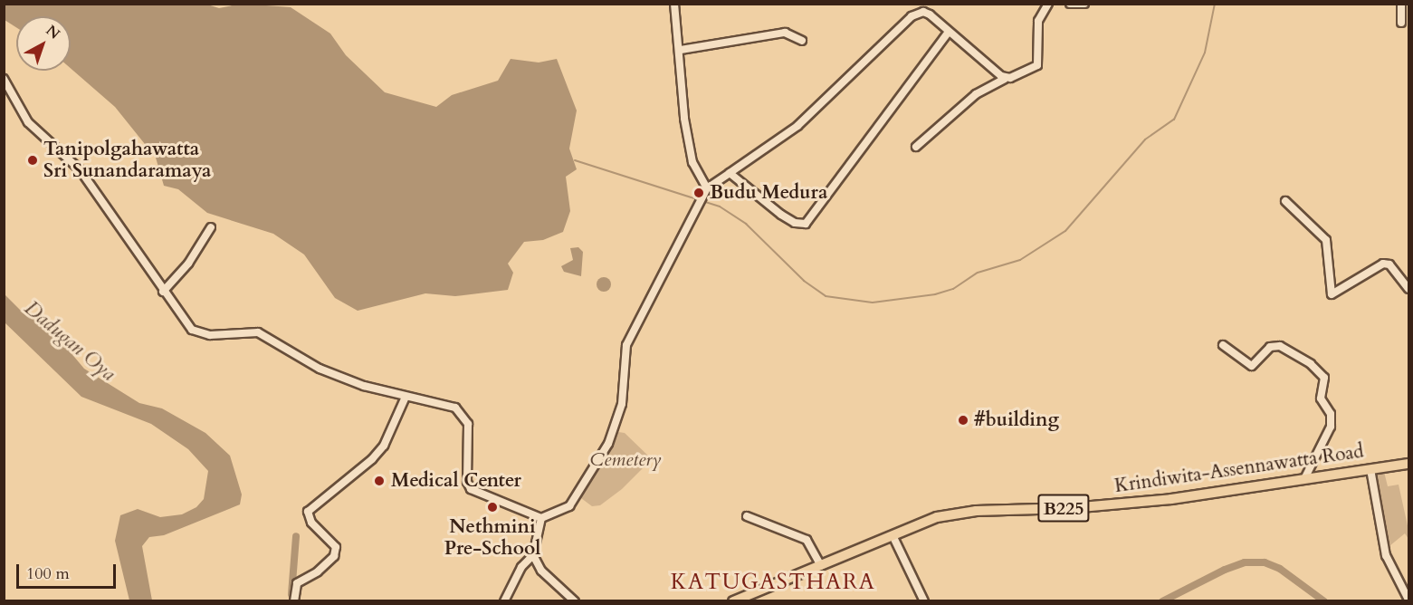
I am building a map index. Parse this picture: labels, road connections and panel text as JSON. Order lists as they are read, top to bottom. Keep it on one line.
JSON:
{"streets":{"main road":["Krindiwita-Assennawatta Road","B225"]},"districts":["KATUGASTHARA"],"water":["Dadugan Oya"],"parks":["Cemetery"],"places":["Tanipolgahawatta Sri Sunandaramaya","Budu Medura","#building","Medical Center","Nethmini Pre-School"],"scale_bar":"100 m","north":"top right"}
